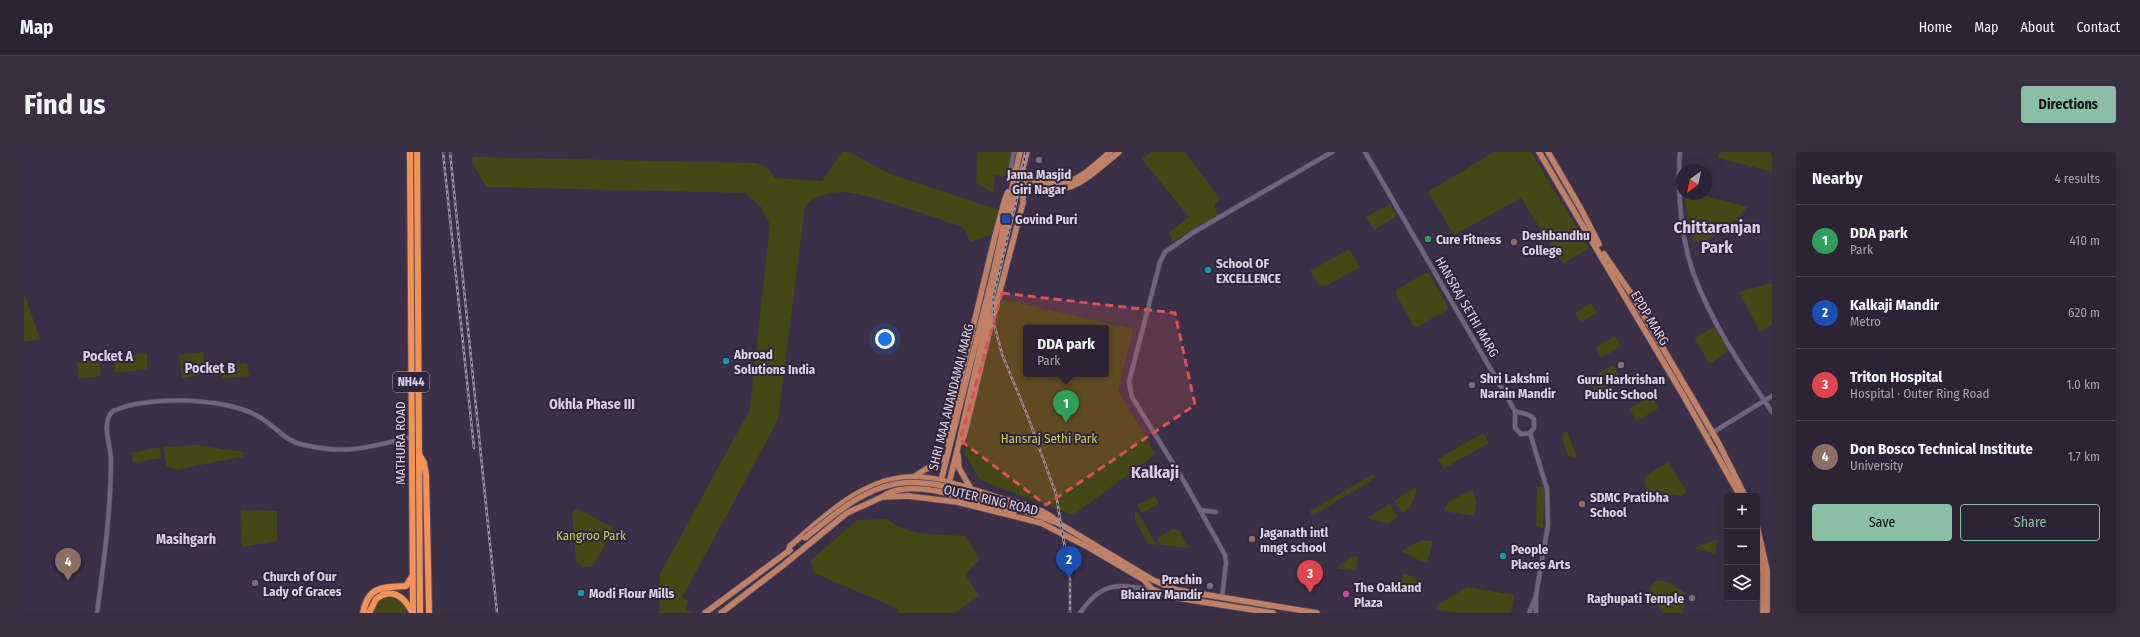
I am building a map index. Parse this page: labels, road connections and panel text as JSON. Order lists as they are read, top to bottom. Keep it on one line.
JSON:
{"streets":{"highway":["NH44","MATHURA ROAD"],"main road":["EPDP MARG","SHRI MAA ANANDAMAI MARG","OUTER RING ROAD"],"street":["HANSRAJ SETHI MARG"]},"districts":["Chittaranjan Park","Pocket A","Pocket B","Okhla Phase III","Kalkaji","Masihgarh"],"parks":["Hansraj Sethi Park","Kangroo Park"],"places":{"other":["Jama Masjid Giri Nagar","Cure Fitness","Deshbandhu College","School OF EXCELLENCE","Abroad Solutions India","Guru Harkrishan Public School","Shri Lakshmi Narain Mandir","SDMC Pratibha School","Jaganath intl mngt school","People Places Arts","Church of Our Lady of Graces","Prachin Bhairav Mandir","Modi Flour Mills","The Oakland Plaza","Raghupati Temple"],"transit":["Govind Puri"]},"north":"bottom left","page":{"header":"Map","nav":["Home","Map","About","Contact"],"buttons":["Directions",["Save","Share"]],"title":"Find us","heading":["Nearby","4 results"],"list":[{"mark":"1","name":"DDA park","note":"Park","value":"410 m"},{"mark":"2","name":"Kalkaji Mandir","note":"Metro","value":"620 m"},{"mark":"3","name":"Triton Hospital","note":"Hospital · Outer Ring Road","value":"1.0 km"},{"mark":"4","name":"Don Bosco Technical Institute","note":"University","value":"1.7 km"}],"popup":["DDA park","Park"],"pins":["1","2","4","3"],"map_buttons":["+","−"]}}
